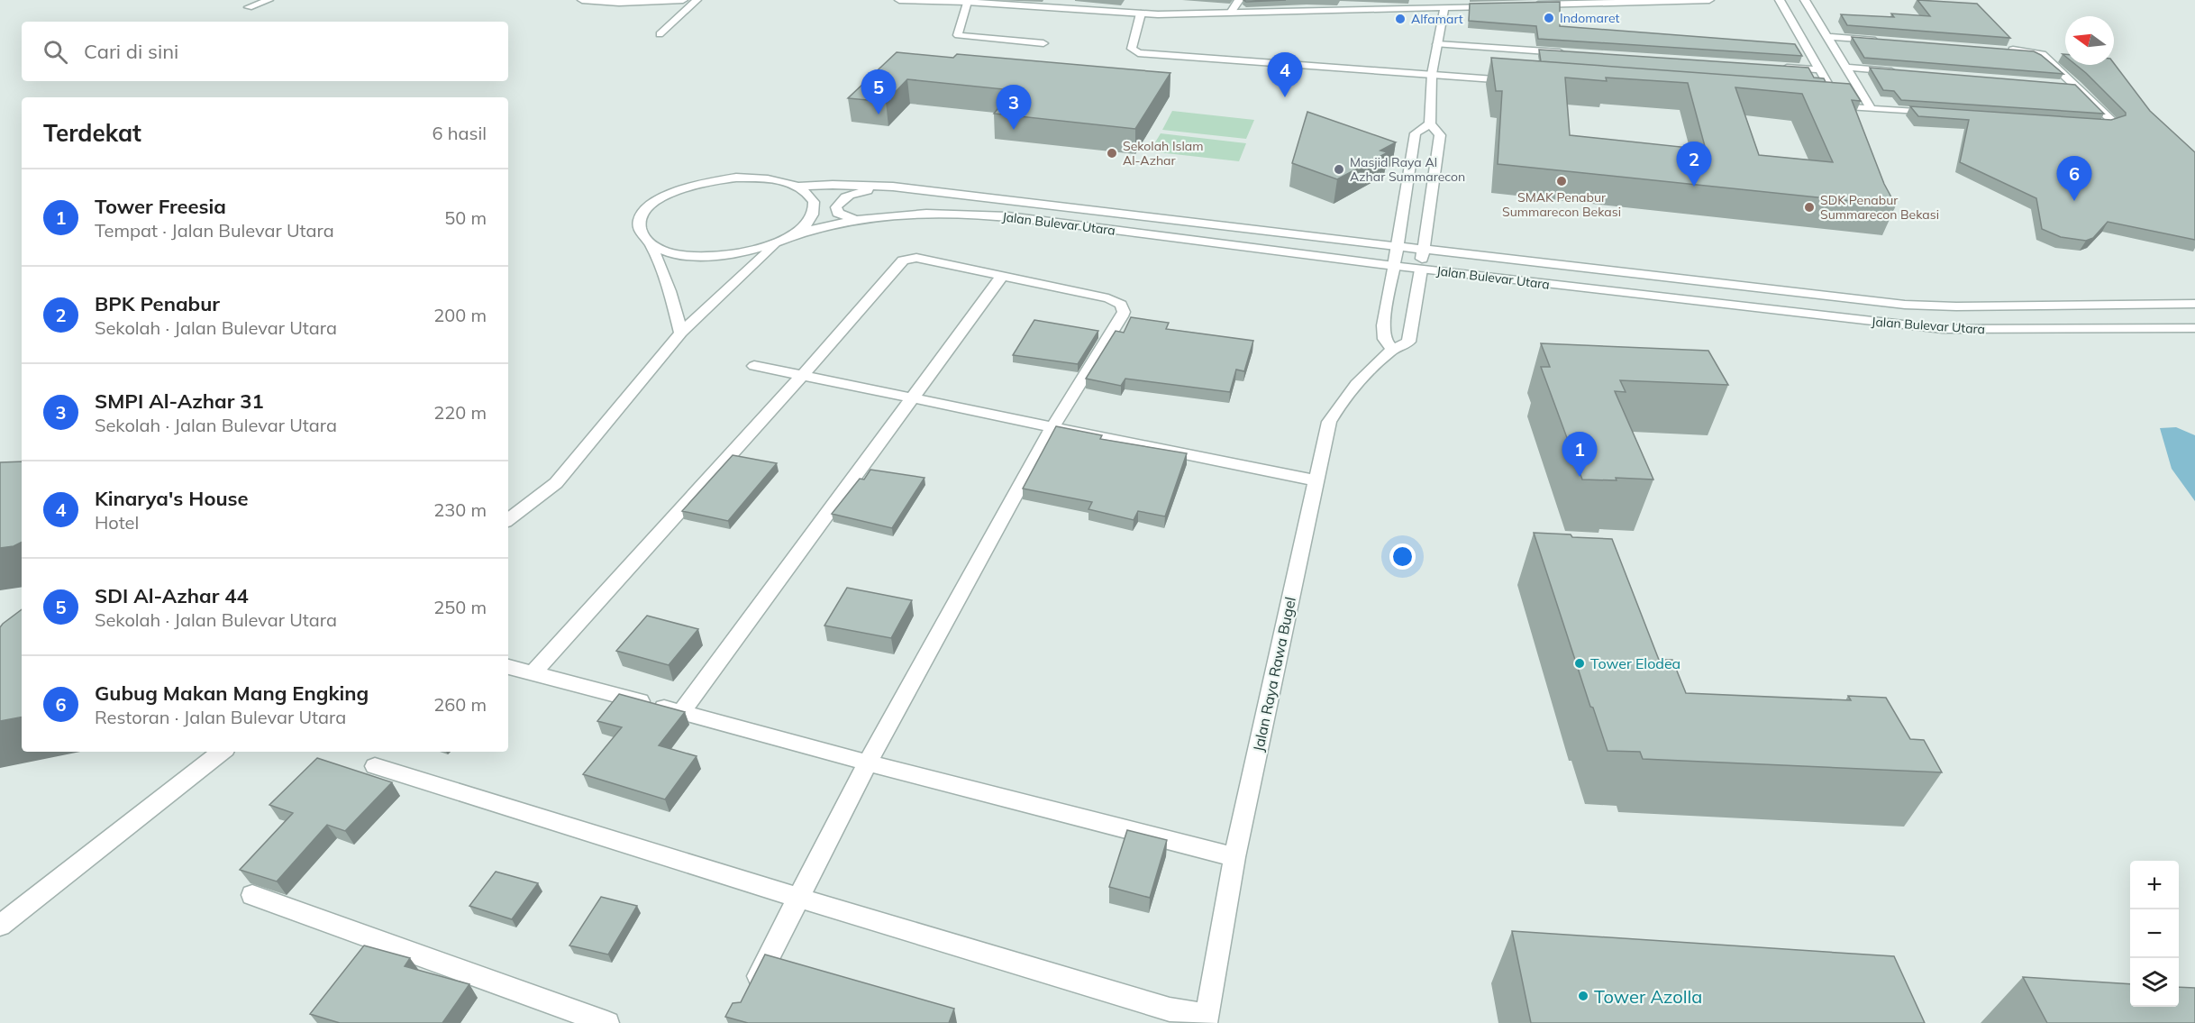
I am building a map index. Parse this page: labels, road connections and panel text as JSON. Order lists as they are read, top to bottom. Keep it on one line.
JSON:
{"streets":{"street":["Jalan Bulevar Utara","Jalan Raya Rawa Bugel"]},"crossings":[["Jalan Bulevar Utara","Jalan Raya Rawa Bugel"]],"places":["Indomaret","Alfamart","Sekolah Islam Al-Azhar","Masjid Raya Al Azhar Summarecon","SMAK Penabur Summarecon Bekasi","SDK Penabur Summarecon Bekasi","Tower Elodea","Tower Azolla"],"north":"left","page":{"search":"Cari di sini","pins":["4","5","3","2","6","1"],"heading":["Terdekat","6 hasil"],"list":[{"mark":"1","name":"Tower Freesia","note":"Tempat · Jalan Bulevar Utara","value":"50 m"},{"mark":"2","name":"BPK Penabur","note":"Sekolah · Jalan Bulevar Utara","value":"200 m"},{"mark":"3","name":"SMPI Al-Azhar 31","note":"Sekolah · Jalan Bulevar Utara","value":"220 m"},{"mark":"4","name":"Kinarya's House","note":"Hotel","value":"230 m"},{"mark":"5","name":"SDI Al-Azhar 44","note":"Sekolah · Jalan Bulevar Utara","value":"250 m"},{"mark":"6","name":"Gubug Makan Mang Engking","note":"Restoran · Jalan Bulevar Utara","value":"260 m"}],"map_buttons":["+","−"]}}
